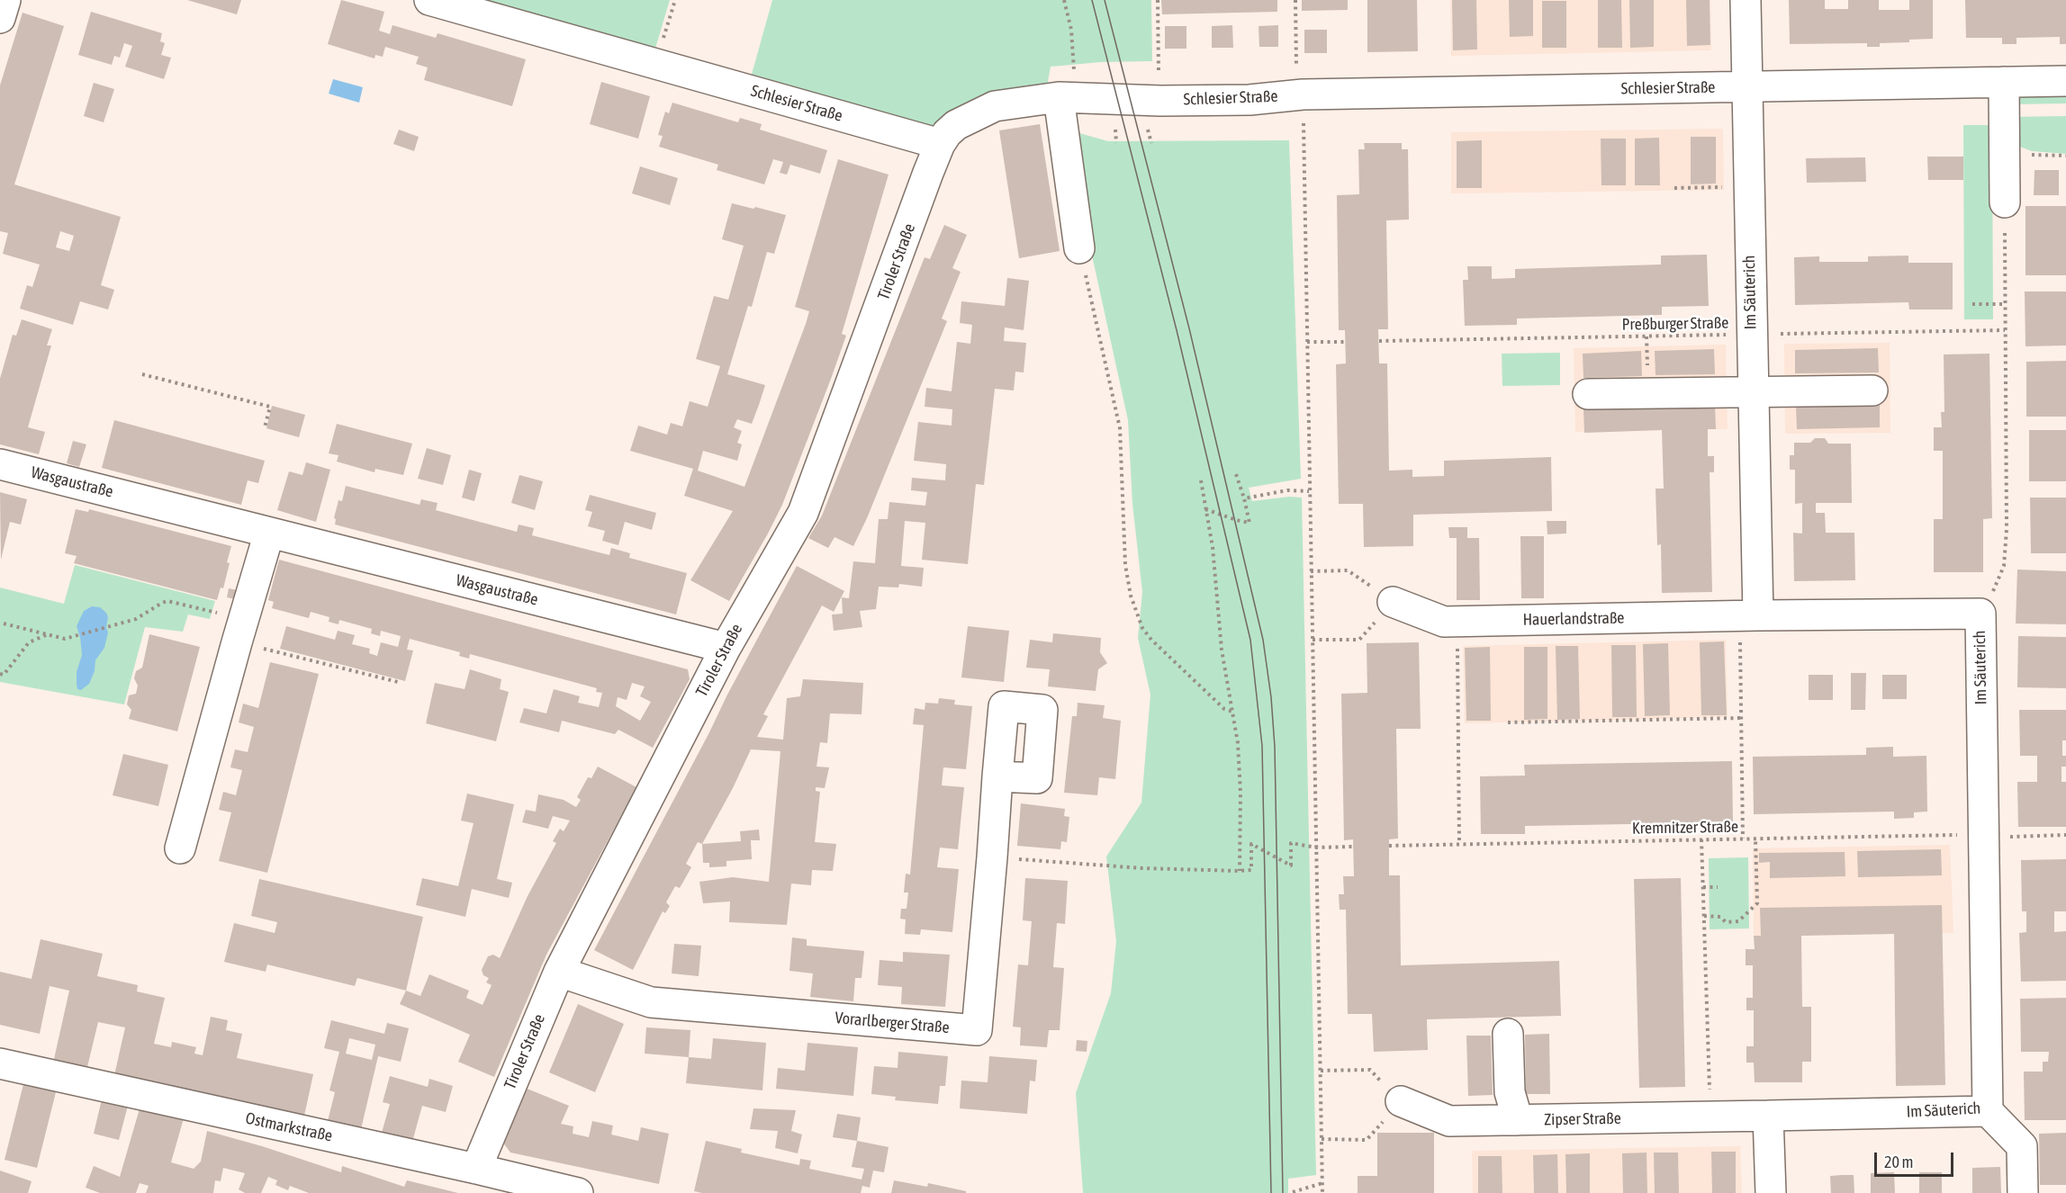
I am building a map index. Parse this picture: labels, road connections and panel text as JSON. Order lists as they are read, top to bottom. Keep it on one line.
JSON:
{"streets":{"street":["Schlesier Straße","Tiroler Straße","Im Säuterich","Wasgaustraße","Hauerlandstraße","Vorarlberger Straße","Zipser Straße","Ostmarkstraße"],"path":["Preßburger Straße","Kremnitzer Straße"]},"crossings":[["Schlesier Straße","Tiroler Straße"],["Schlesier Straße","Im Säuterich"],["Tiroler Straße","Wasgaustraße"],["Tiroler Straße","Vorarlberger Straße"],["Tiroler Straße","Ostmarkstraße"],["Im Säuterich","Preßburger Straße"],["Im Säuterich","Hauerlandstraße"],["Im Säuterich","Kremnitzer Straße"],["Im Säuterich","Zipser Straße"]],"scale_bar":"20 m"}
